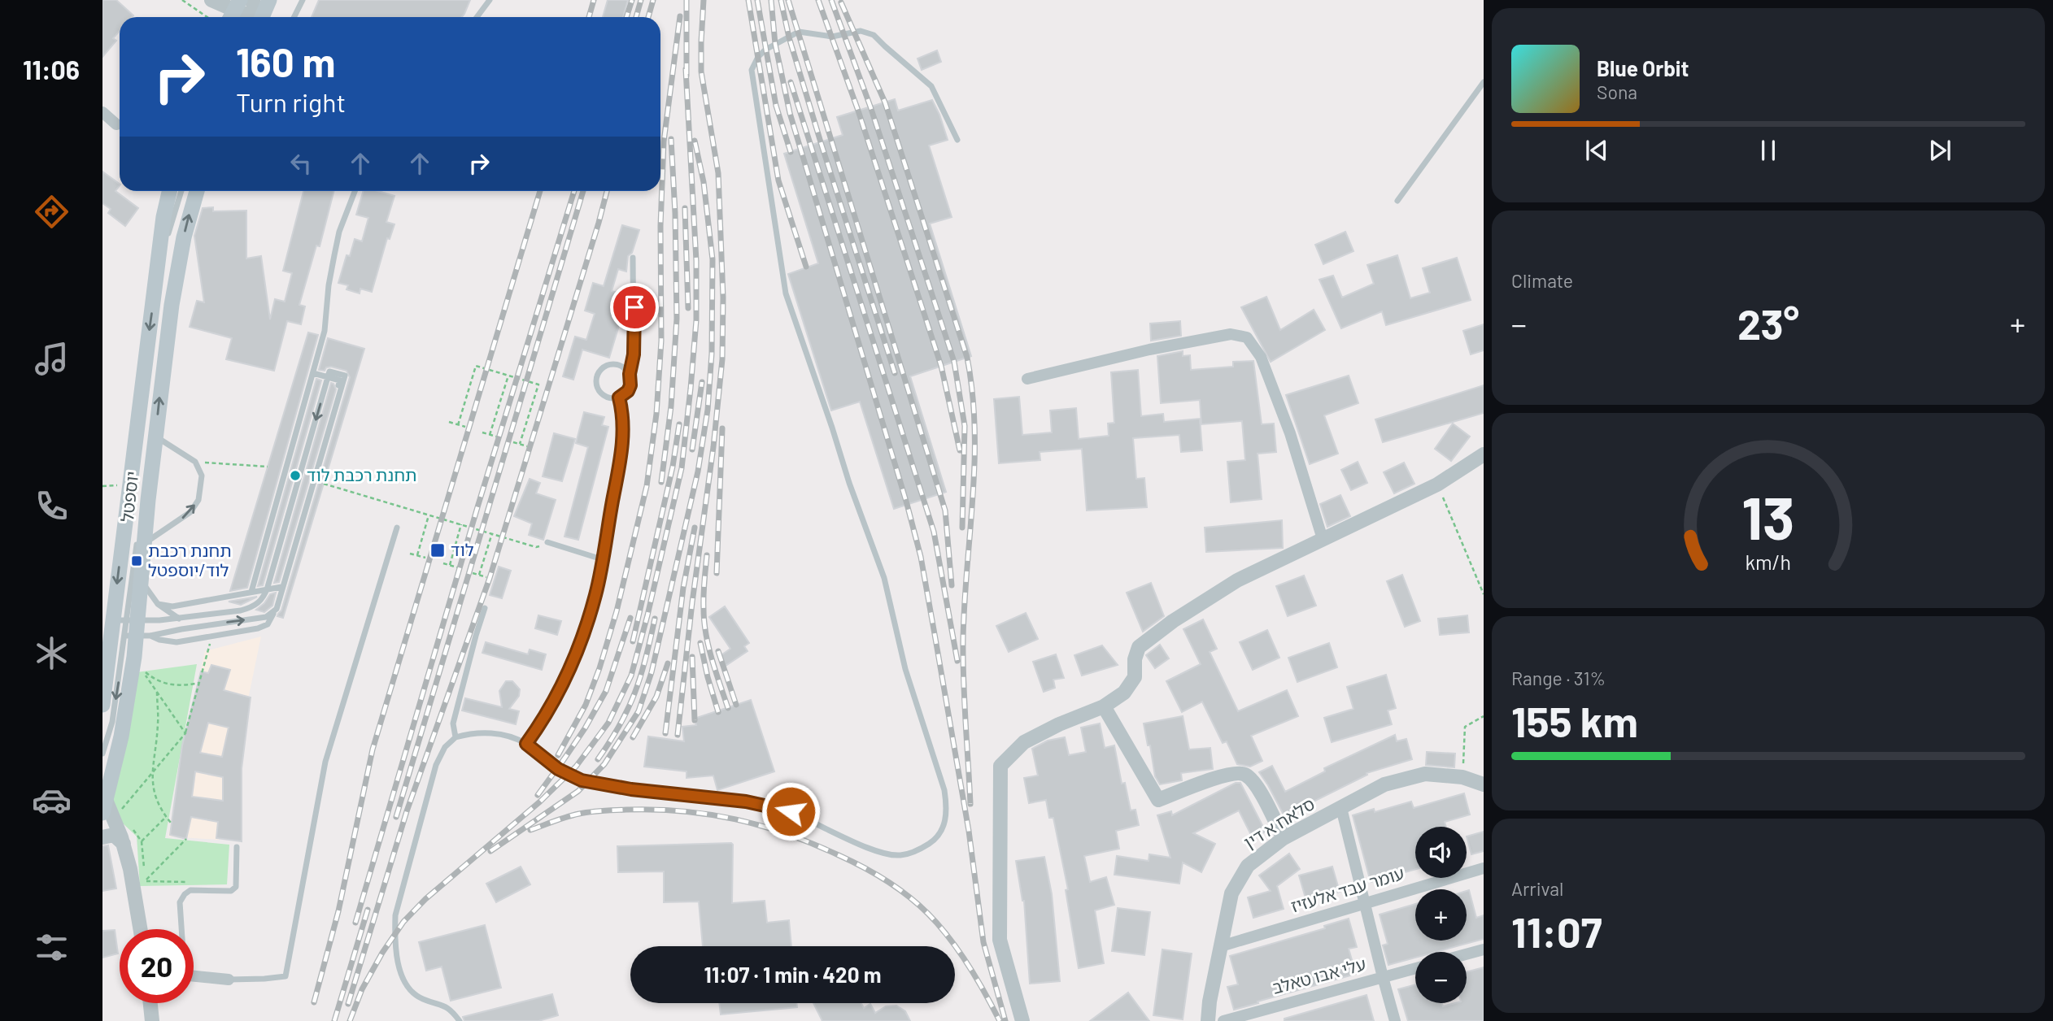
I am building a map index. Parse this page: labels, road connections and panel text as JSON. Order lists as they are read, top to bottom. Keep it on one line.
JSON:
{"streets":{"main road":["יוספטל"],"street":["סלאח א דין","עומר עבד אלעזיז","עלי אבו טאלב"]},"crossings":[["סלאח א דין","עומר עבד אלעזיז"]],"places":{"other":["תחנת רכבת לוד"],"transit":["לוד","תחנת רכבת לוד/יוספטל"]},"page":{"tabs":"11:06","turn":["160 m","Turn right"],"song":["Blue Orbit","Sona"],"tile":["Climate",["Range · 31%","155 km"],["Arrival","11:07"]],"heat":["−","23°","+"],"map_buttons":["+","−"],"limit":"20","trip":"11:07 · 1 min · 420 m","gauge":["13","km/h"]}}
